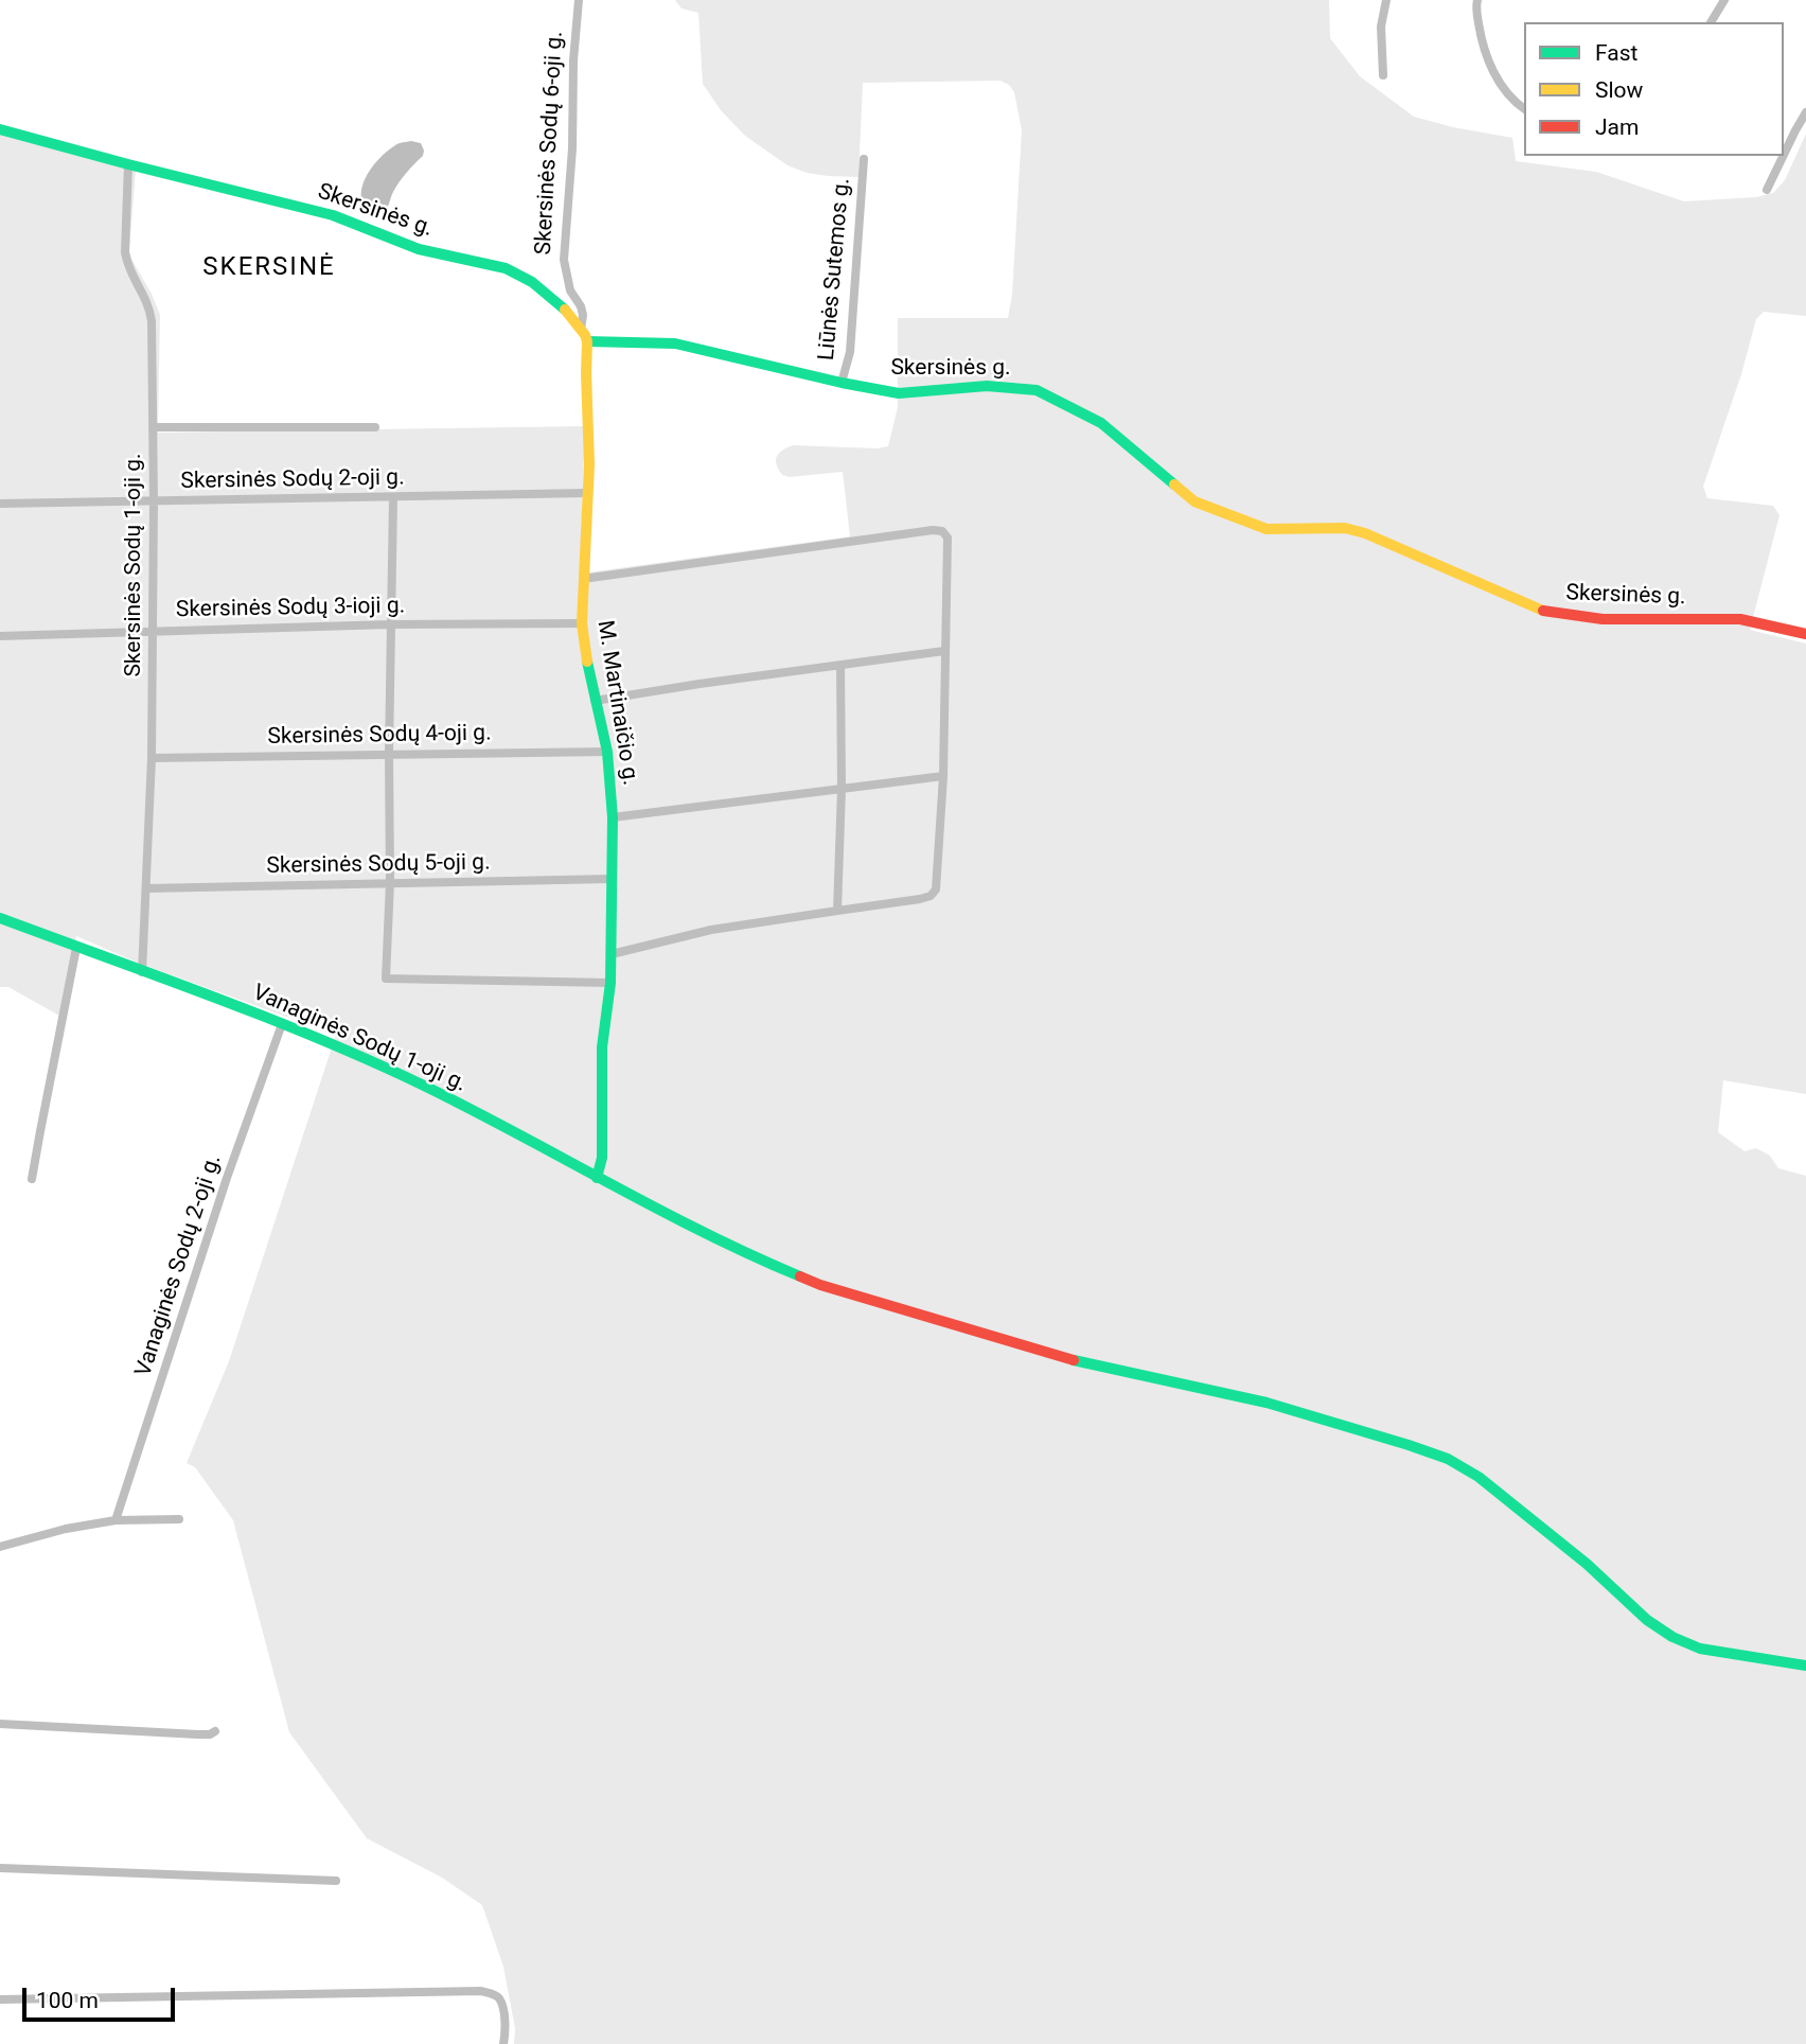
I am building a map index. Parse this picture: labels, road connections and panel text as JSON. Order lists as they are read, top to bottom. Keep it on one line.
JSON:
{"streets":{"street":["Skersinės Sodų 6-oji g.","Skersinės g.","Liūnės Sutemos g.","Skersinės Sodų 2-oji g.","Skersinės Sodų 1-oji g.","Skersinės Sodų 3-ioji g.","M. Martinaičio g.","Skersinės Sodų 4-oji g.","Skersinės Sodų 5-oji g.","Vanaginės Sodų 1-oji g.","Vanaginės Sodų 2-oji g."]},"crossings":[["Skersinės Sodų 6-oji g.","Skersinės g."],["Skersinės g.","Liūnės Sutemos g."],["Skersinės g.","Skersinės Sodų 1-oji g."],["Skersinės g.","M. Martinaičio g."],["Skersinės Sodų 2-oji g.","Skersinės Sodų 1-oji g."],["Skersinės Sodų 2-oji g.","M. Martinaičio g."],["Skersinės Sodų 1-oji g.","Skersinės Sodų 3-ioji g."],["Skersinės Sodų 1-oji g.","Skersinės Sodų 4-oji g."],["Skersinės Sodų 1-oji g.","Skersinės Sodų 5-oji g."],["Skersinės Sodų 1-oji g.","Vanaginės Sodų 1-oji g."],["Skersinės Sodų 3-ioji g.","M. Martinaičio g."],["M. Martinaičio g.","Skersinės Sodų 4-oji g."],["M. Martinaičio g.","Skersinės Sodų 5-oji g."],["Vanaginės Sodų 1-oji g.","Vanaginės Sodų 2-oji g."]],"districts":["SKERSINĖ"],"legend":["Fast","Slow","Jam"],"scale_bar":"100 m"}
